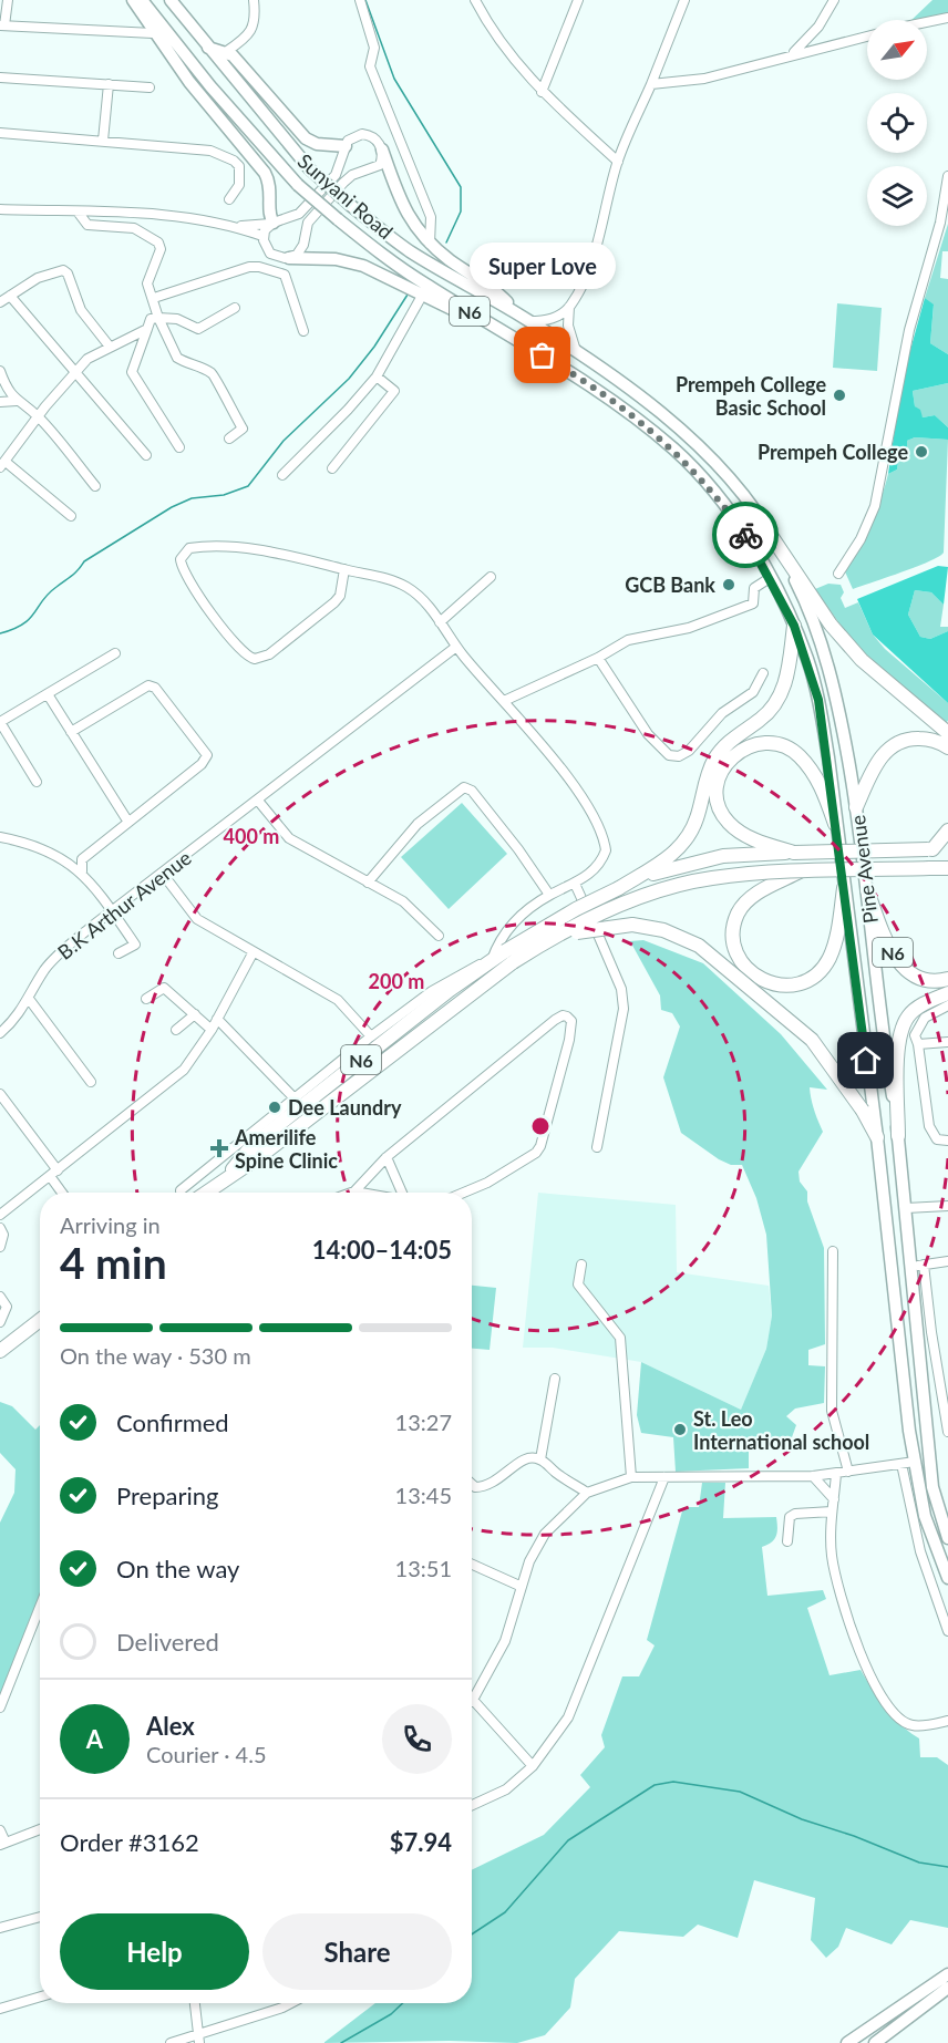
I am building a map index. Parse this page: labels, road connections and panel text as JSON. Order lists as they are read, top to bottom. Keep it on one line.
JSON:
{"streets":{"highway":["N6"],"main road":["Sunyani Road","Pine Avenue"],"street":["B.K Arthur Avenue"]},"crossings":[["Sunyani Road","Pine Avenue"],["N6","Pine Avenue"]],"places":{"other":["Super Love","Prempeh College Basic School","Prempeh College","GCB Bank","Dee Laundry","St. Leo International school"],"health":["Amerilife Spine Clinic"]},"north":"top right","page":{"bubble":"Super Love","heading":["4 min","Arriving in","14:00–14:05"],"panel":["Alex","Courier · 4.5","Order #3162","$7.94"],"bar":"On the way · 530 m","list":[["Confirmed","13:27"],["Preparing","13:45"],["On the way","13:51"],"Delivered"],"round":"A","buttons":["Help","Share"]},"rings":["400 m","200 m"]}
